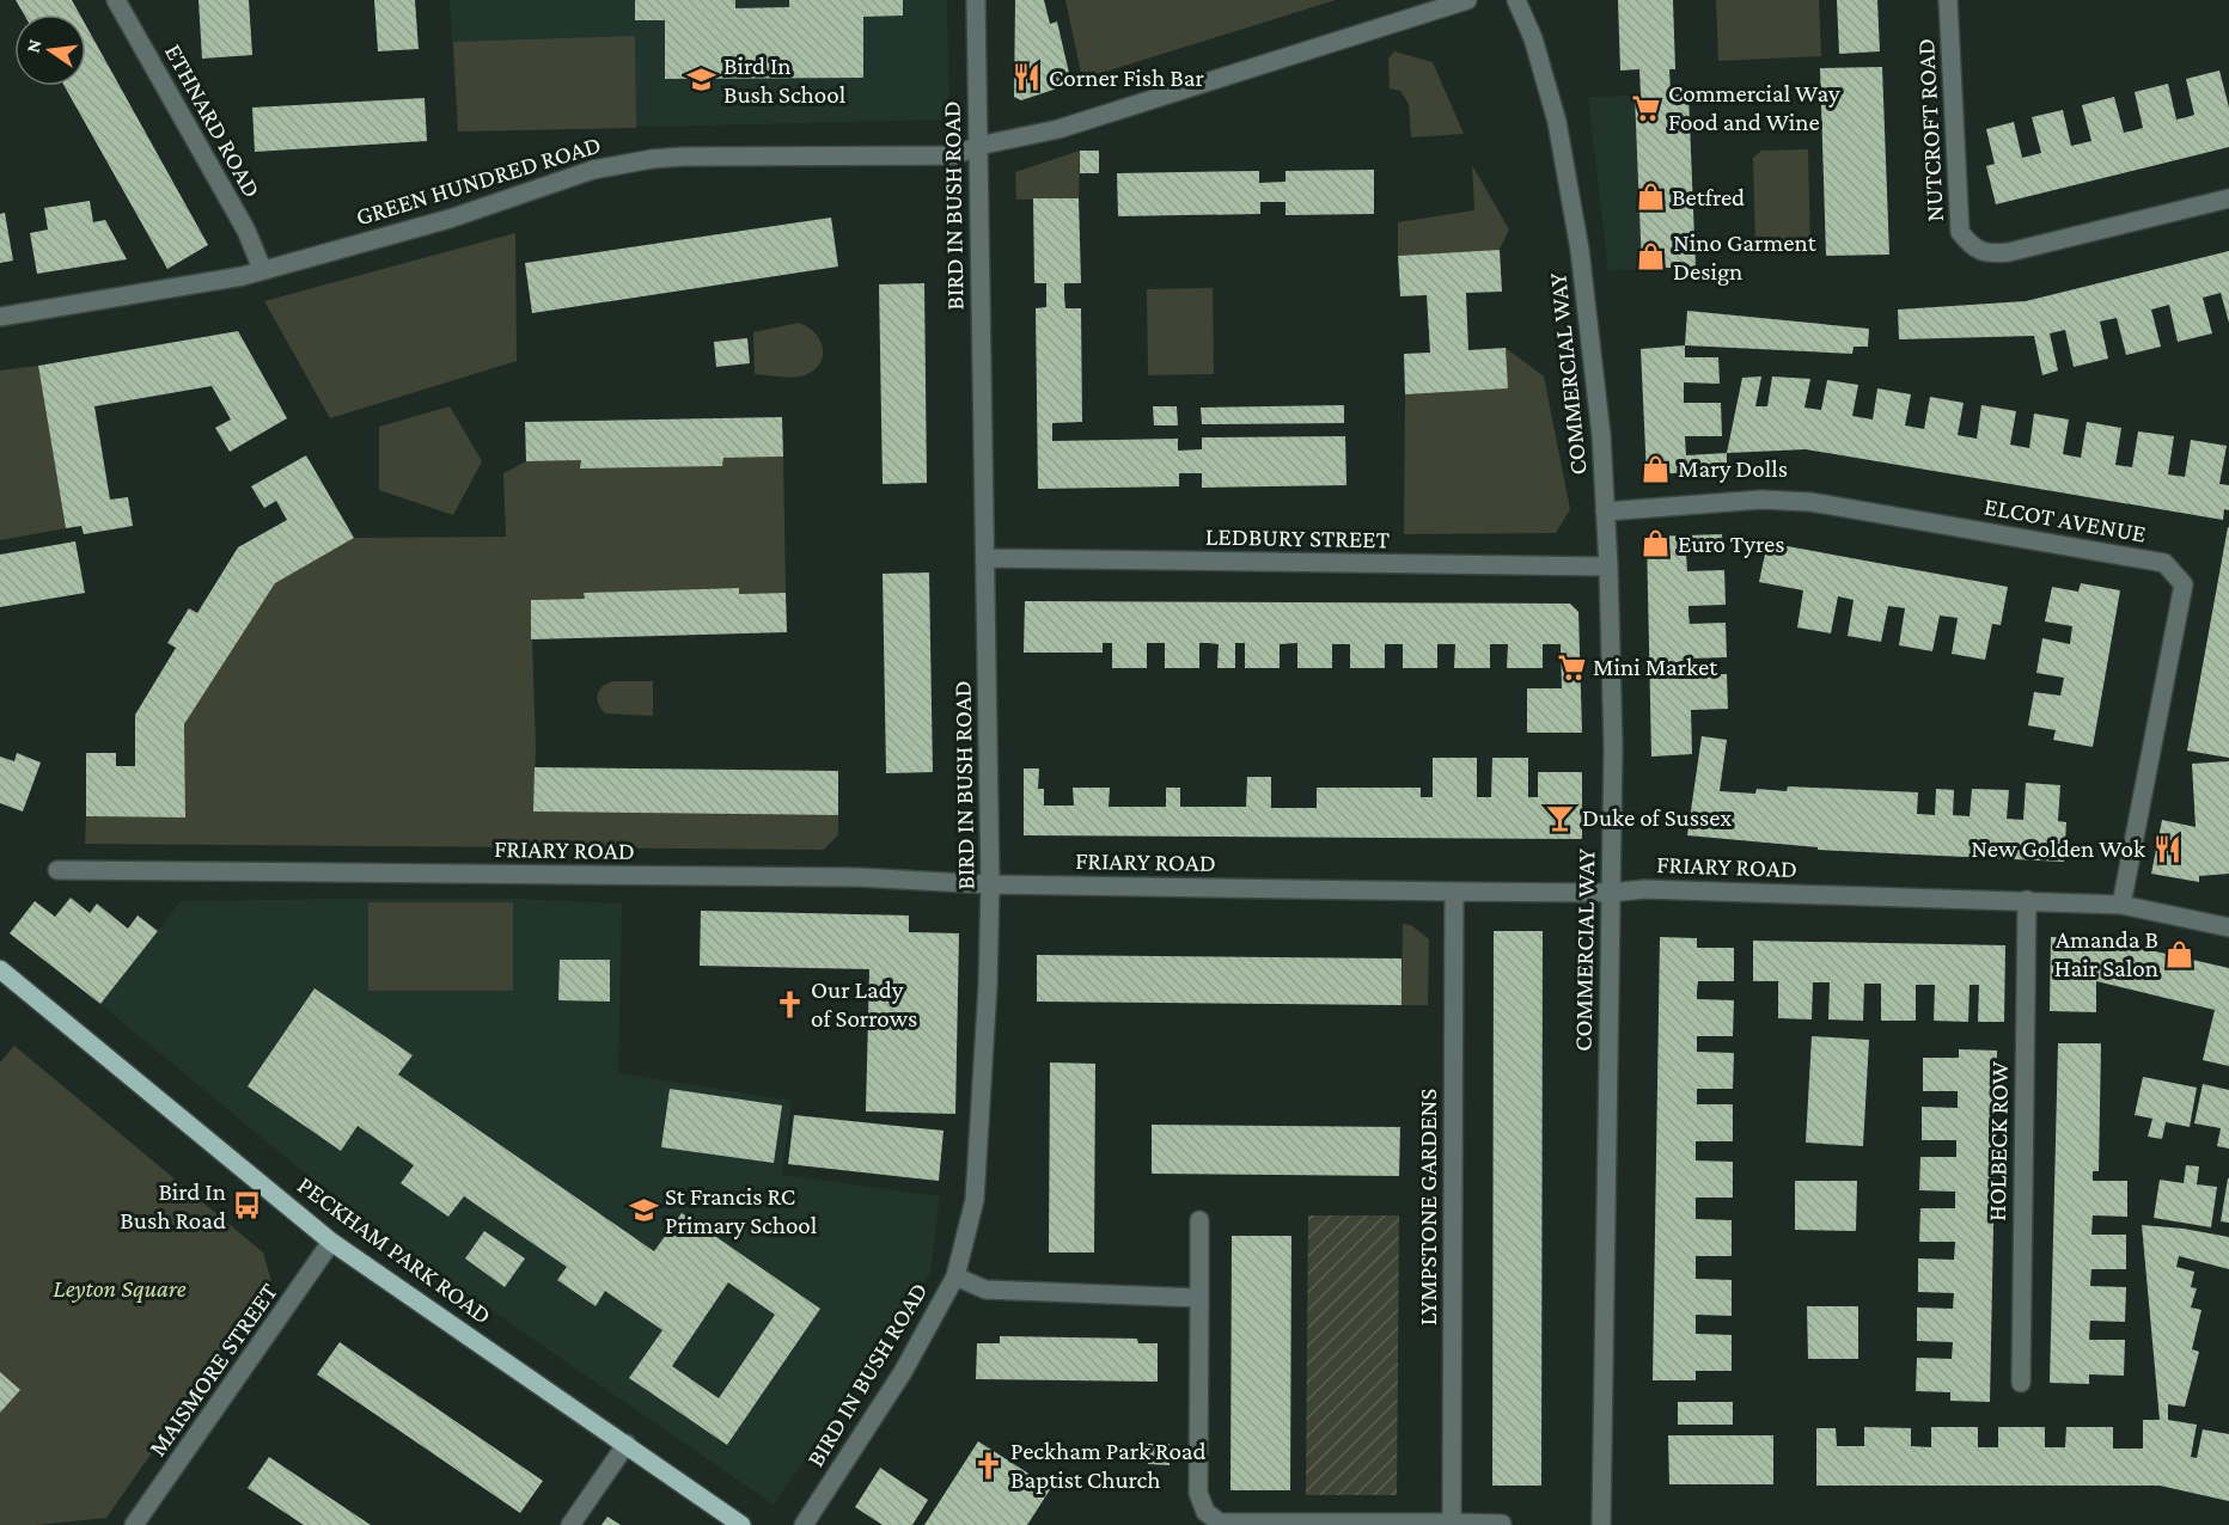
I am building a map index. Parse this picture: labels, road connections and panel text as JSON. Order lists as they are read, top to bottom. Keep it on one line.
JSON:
{"streets":{"main road":["PECKHAM PARK ROAD"],"street":["ETHNARD ROAD","NUTCROFT ROAD","GREEN HUNDRED ROAD","BIRD IN BUSH ROAD","COMMERCIAL WAY","ELCOT AVENUE","LEDBURY STREET","FRIARY ROAD","HOLBECK ROW","LYMPSTONE GARDENS","MAISMORE STREET"]},"crossings":[["ETHNARD ROAD","GREEN HUNDRED ROAD"],["GREEN HUNDRED ROAD","BIRD IN BUSH ROAD"],["BIRD IN BUSH ROAD","LEDBURY STREET"],["BIRD IN BUSH ROAD","FRIARY ROAD"],["COMMERCIAL WAY","ELCOT AVENUE"],["COMMERCIAL WAY","LEDBURY STREET"],["COMMERCIAL WAY","FRIARY ROAD"],["ELCOT AVENUE","FRIARY ROAD"],["FRIARY ROAD","HOLBECK ROW"],["FRIARY ROAD","LYMPSTONE GARDENS"],["PECKHAM PARK ROAD","MAISMORE STREET"]],"parks":["Leyton Square"],"places":{"restaurant":["Corner Fish Bar","New Golden Wok"],"school or university":["Bird In Bush School","St Francis RC Primary School"],"supermarket":["Commercial Way Food and Wine","Mini Market"],"shop":["Betfred","Nino Garment Design","Mary Dolls","Euro Tyres","Amanda B Hair Salon"],"bar":["Duke of Sussex"],"church":["Our Lady of Sorrows","Peckham Park Road Baptist Church"],"bus stop":["Bird In Bush Road"]},"north":"left"}
